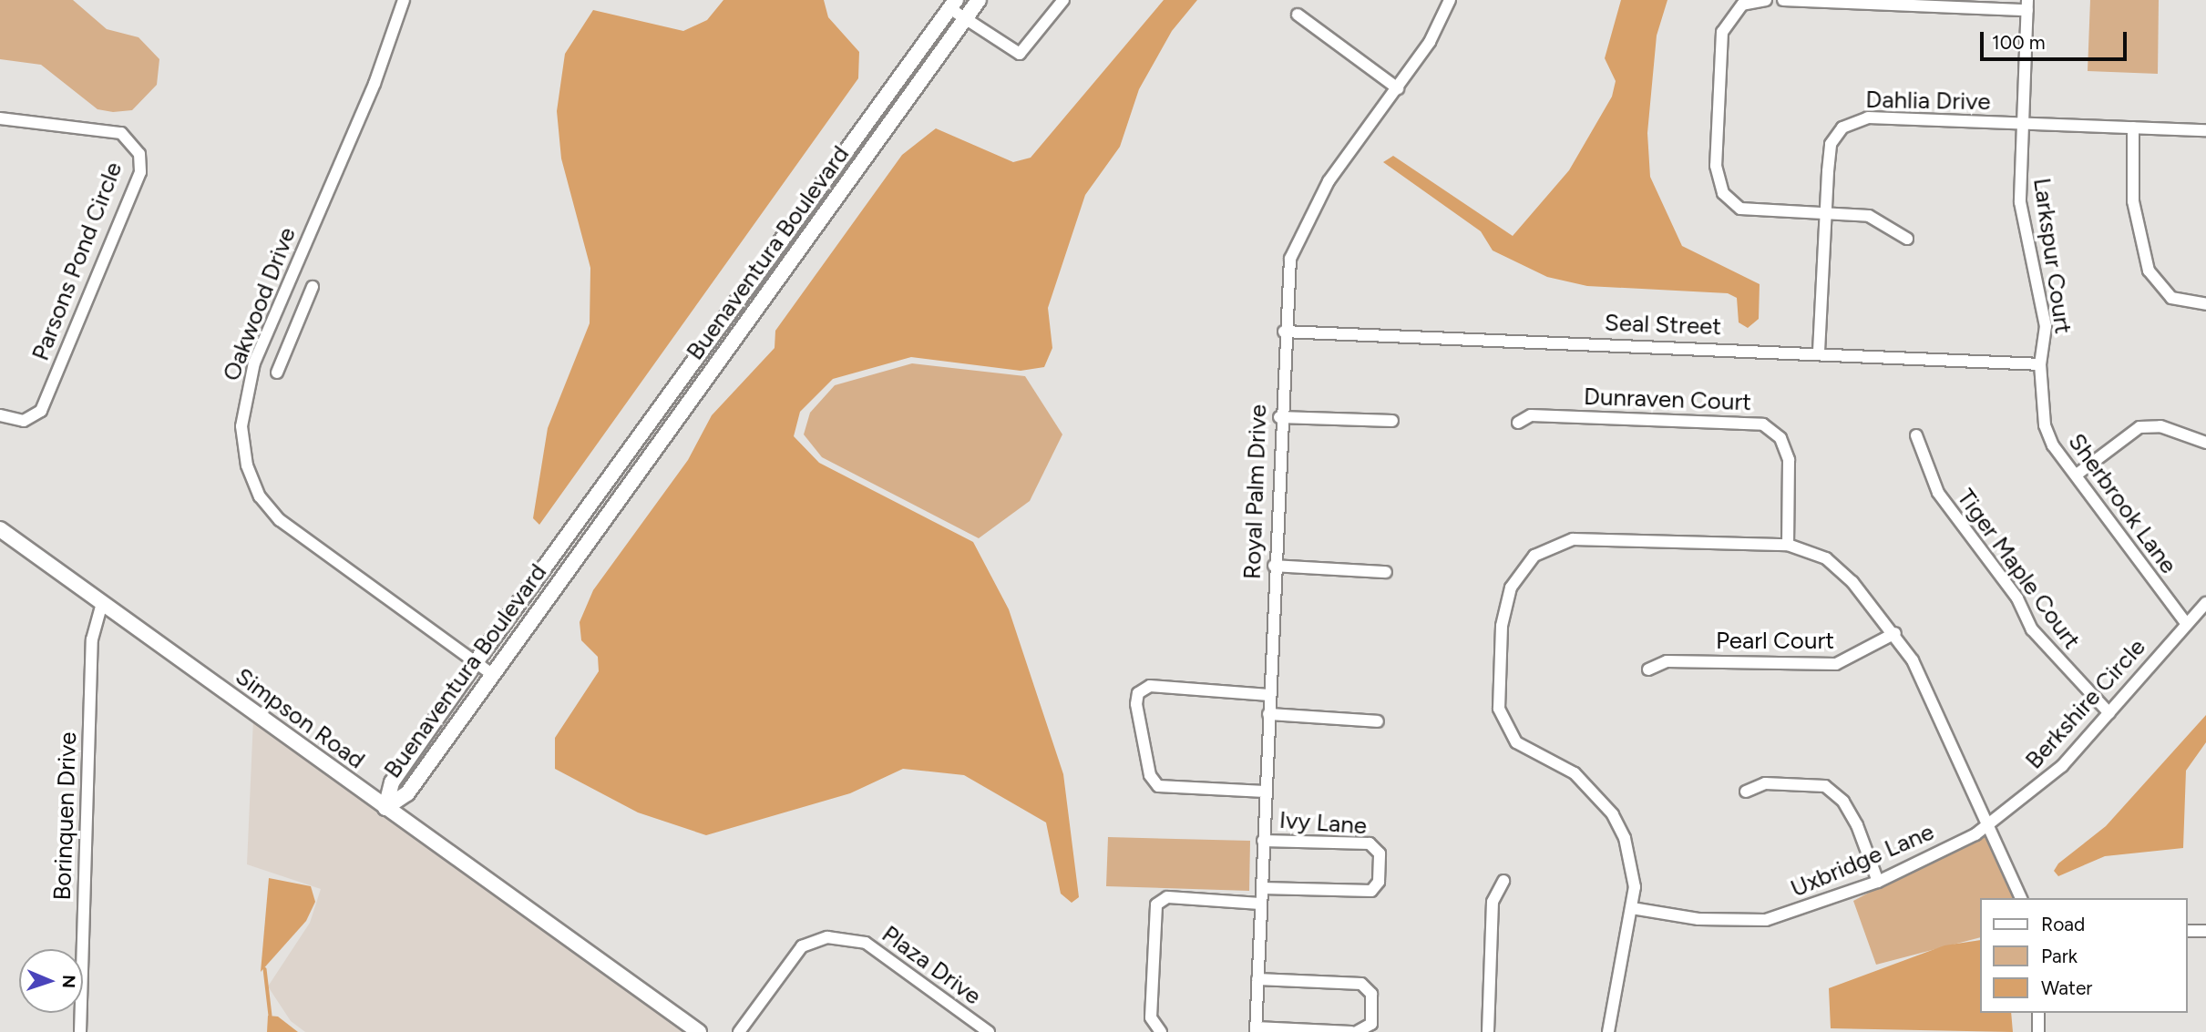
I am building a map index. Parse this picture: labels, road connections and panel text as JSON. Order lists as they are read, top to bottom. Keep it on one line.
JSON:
{"streets":{"main road":["Buenaventura Boulevard","Simpson Road"],"street":["Dahlia Drive","Larkspur Court","Parsons Pond Circle","Oakwood Drive","Seal Street","Dunraven Court","Royal Palm Drive","Sherbrook Lane","Tiger Maple Court","Pearl Court","Berkshire Circle","Borinquen Drive","Ivy Lane","Uxbridge Lane","Plaza Drive"]},"crossings":[["Dahlia Drive","Larkspur Court"],["Dahlia Drive","Seal Street"],["Buenaventura Boulevard","Oakwood Drive"],["Buenaventura Boulevard","Simpson Road"],["Larkspur Court","Seal Street"],["Larkspur Court","Sherbrook Lane"],["Seal Street","Royal Palm Drive"],["Seal Street","Sherbrook Lane"],["Royal Palm Drive","Ivy Lane"],["Sherbrook Lane","Berkshire Circle"],["Tiger Maple Court","Berkshire Circle"],["Berkshire Circle","Uxbridge Lane"],["Simpson Road","Borinquen Drive"]],"legend":["Road","Park","Water"],"scale_bar":"100 m","north":"right"}
